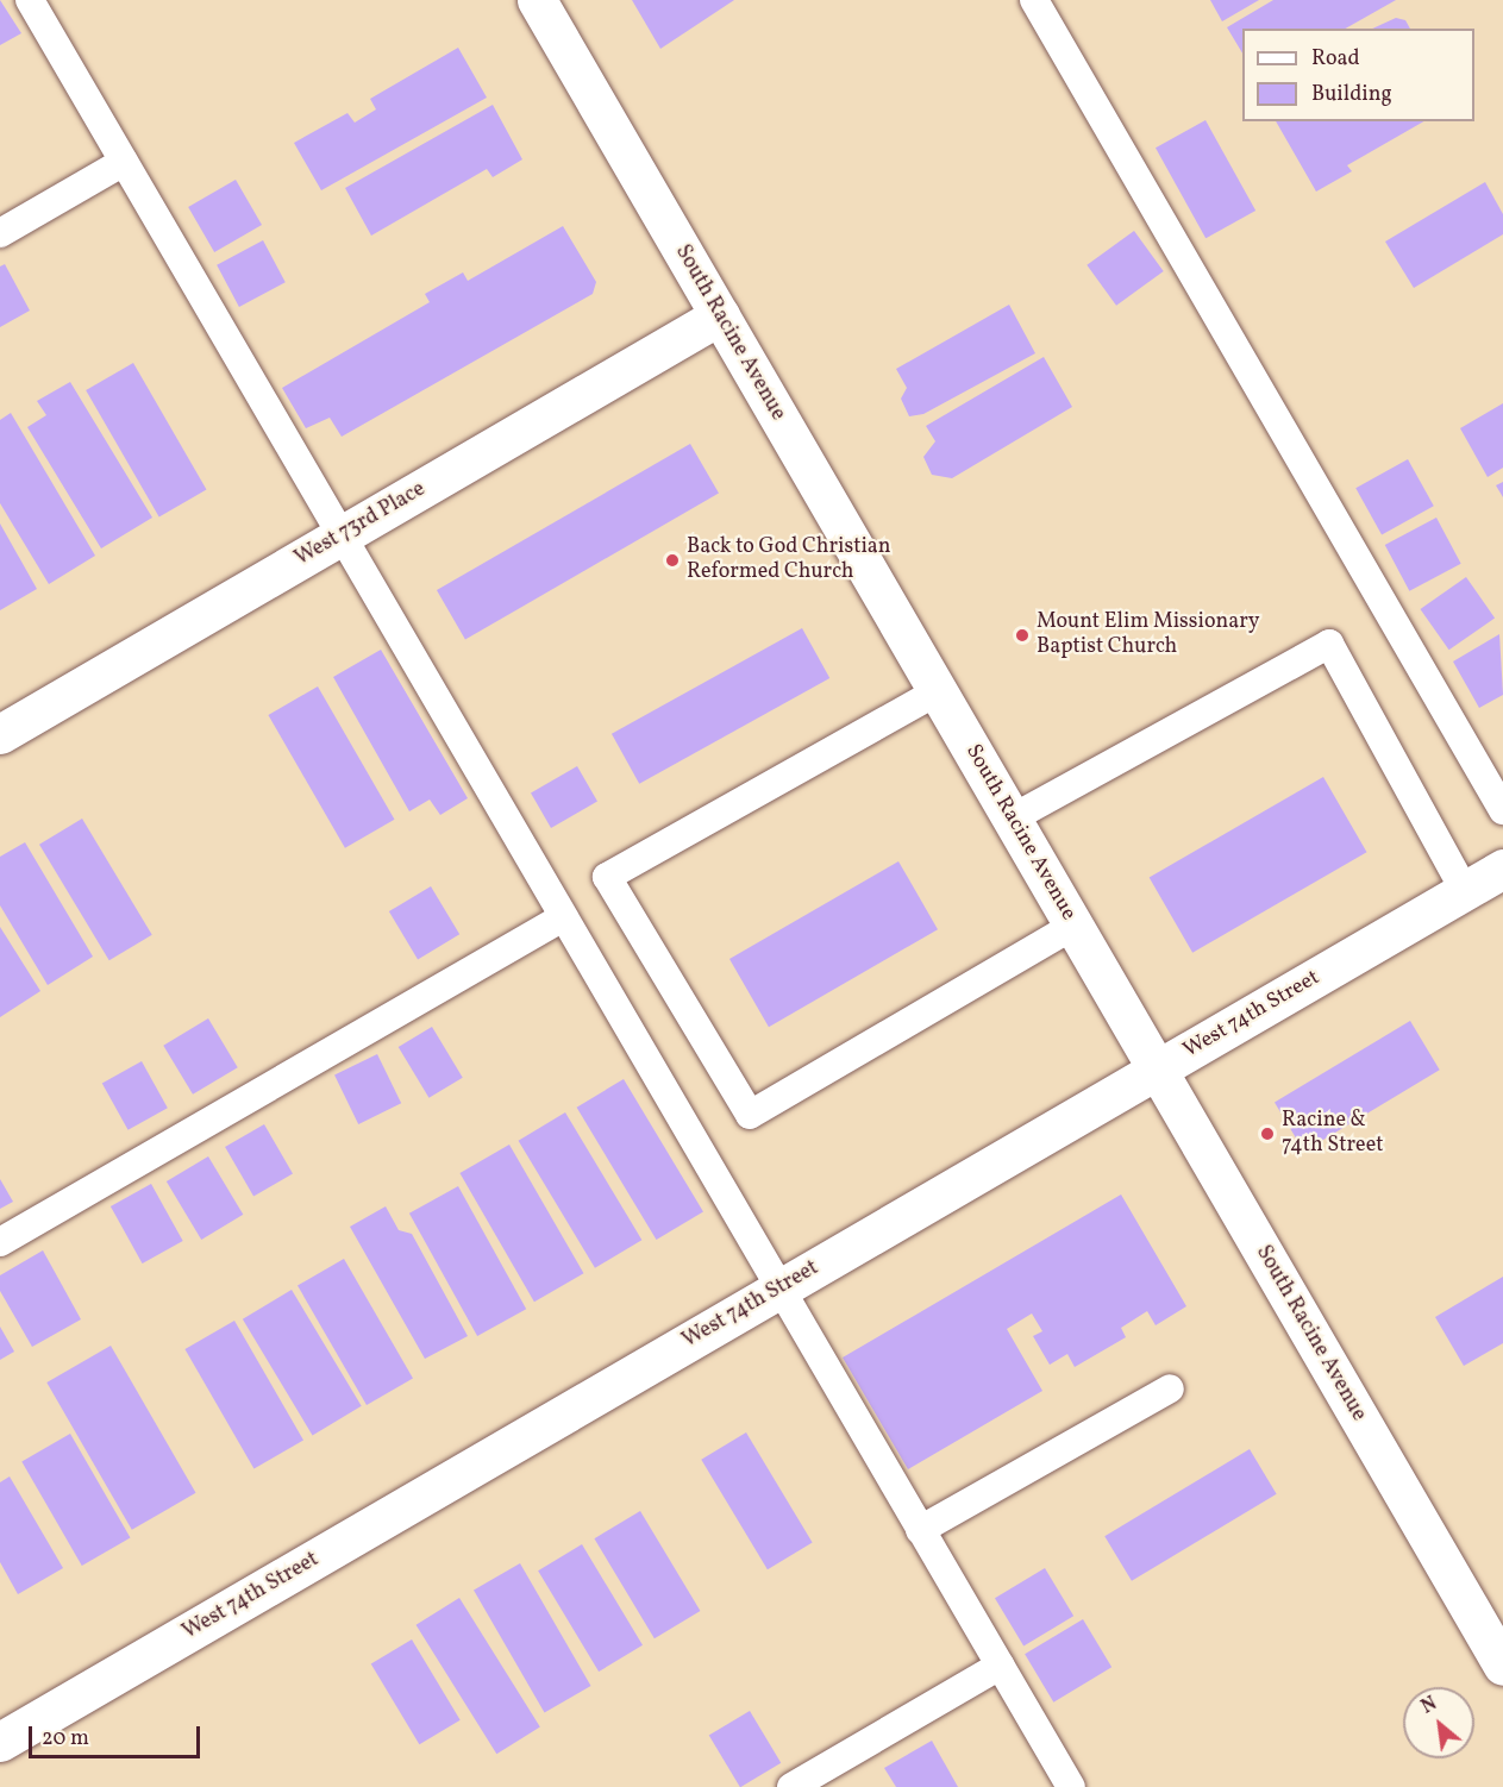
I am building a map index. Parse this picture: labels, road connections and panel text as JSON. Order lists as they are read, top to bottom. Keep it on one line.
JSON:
{"streets":{"street":["South Racine Avenue","West 73rd Place","West 74th Street"]},"crossings":[["South Racine Avenue","West 73rd Place"],["South Racine Avenue","West 74th Street"]],"places":["Back to God Christian Reformed Church","Mount Elim Missionary Baptist Church","Racine & 74th Street"],"legend":["Road","Building"],"scale_bar":"20 m","north":"top left"}
